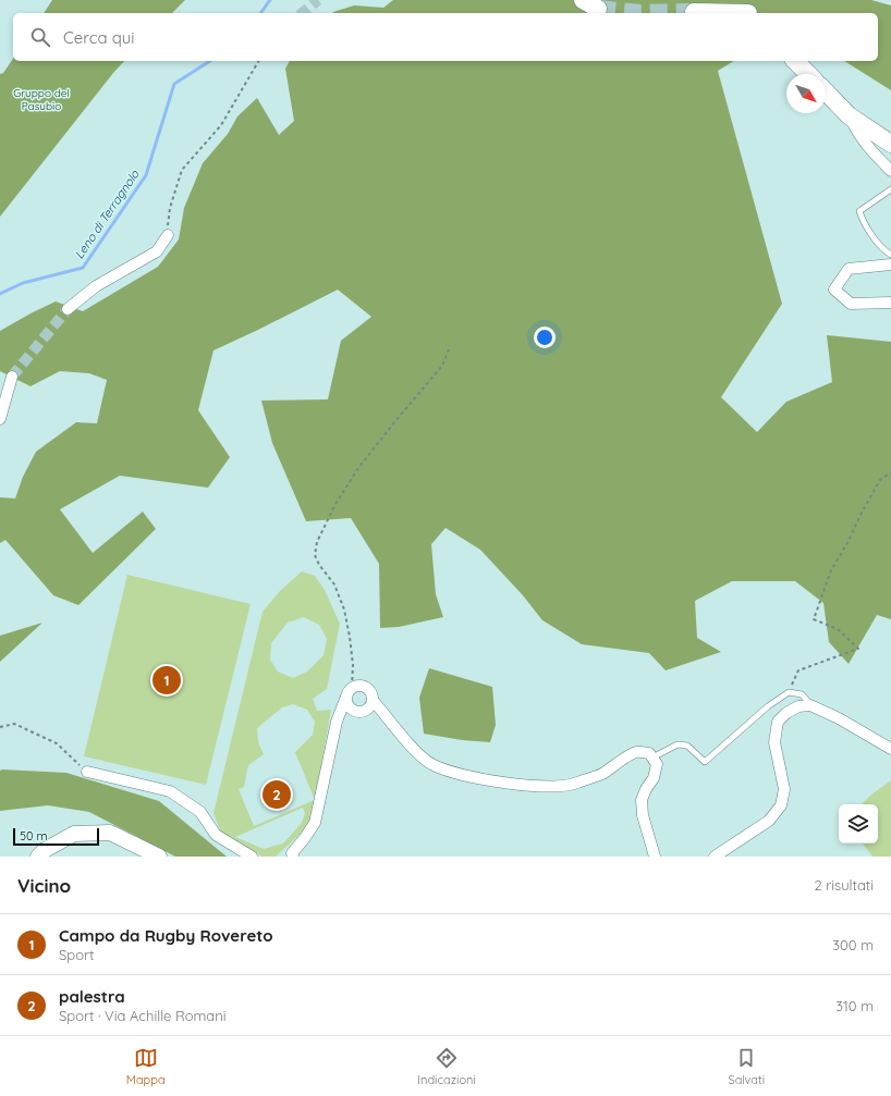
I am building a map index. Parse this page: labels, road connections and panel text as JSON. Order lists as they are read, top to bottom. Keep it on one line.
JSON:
{"water":["Leno di Terragnolo"],"parks":["Gruppo del Pasubio"],"scale_bar":"50 m","north":"bottom right","page":{"search":"Cerca qui","pins":["1","2"],"scale":"50 m","heading":["Vicino","2 risultati"],"list":[{"mark":"1","name":"Campo da Rugby Rovereto","note":"Sport","value":"300 m"},{"mark":"2","name":"palestra","note":"Sport · Via Achille Romani","value":"310 m"}],"nav":["Mappa","Indicazioni","Salvati"]}}
